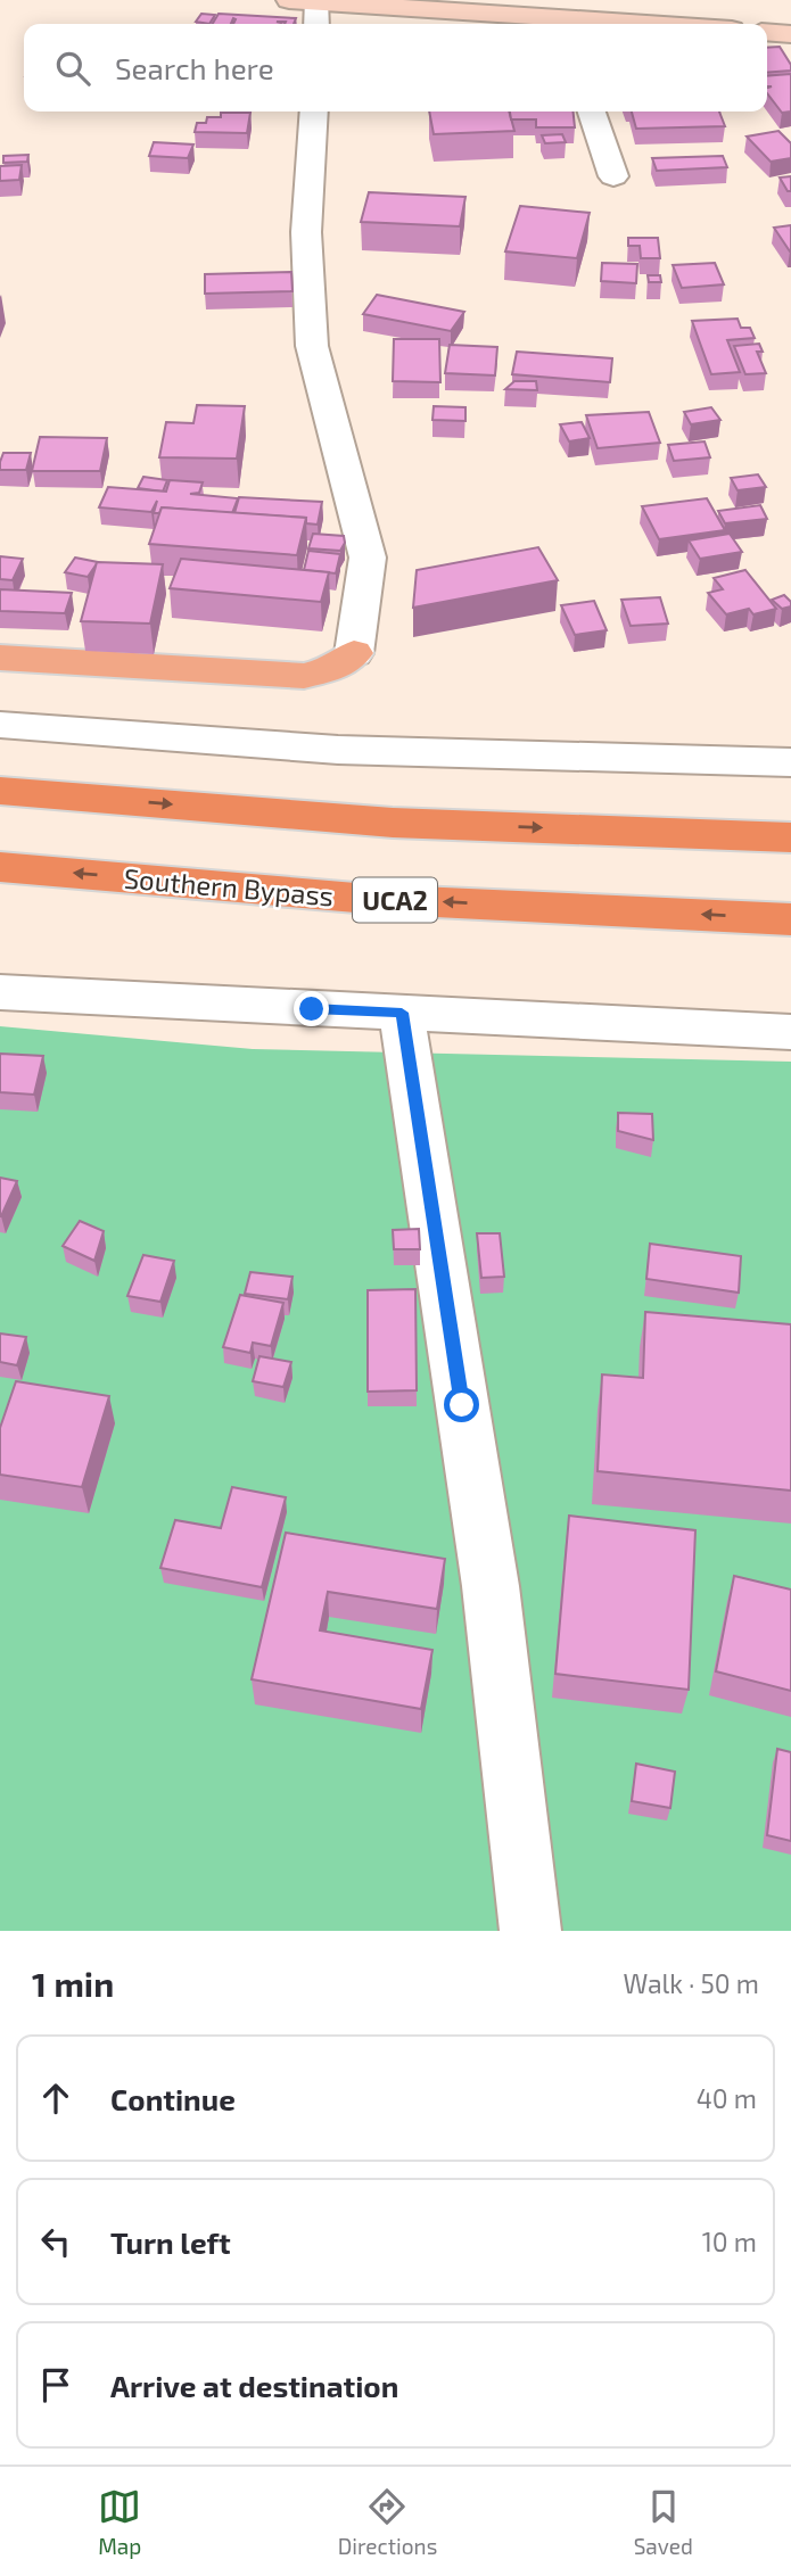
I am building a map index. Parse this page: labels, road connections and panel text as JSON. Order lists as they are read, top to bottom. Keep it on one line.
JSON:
{"streets":{"highway":["Southern Bypass","UCA2"]},"page":{"search":"Search here","heading":["1 min","Walk · 50 m"],"list":[["Continue","40 m"],["Turn left","10 m"],"Arrive at destination"],"nav":["Map","Directions","Saved"]}}
